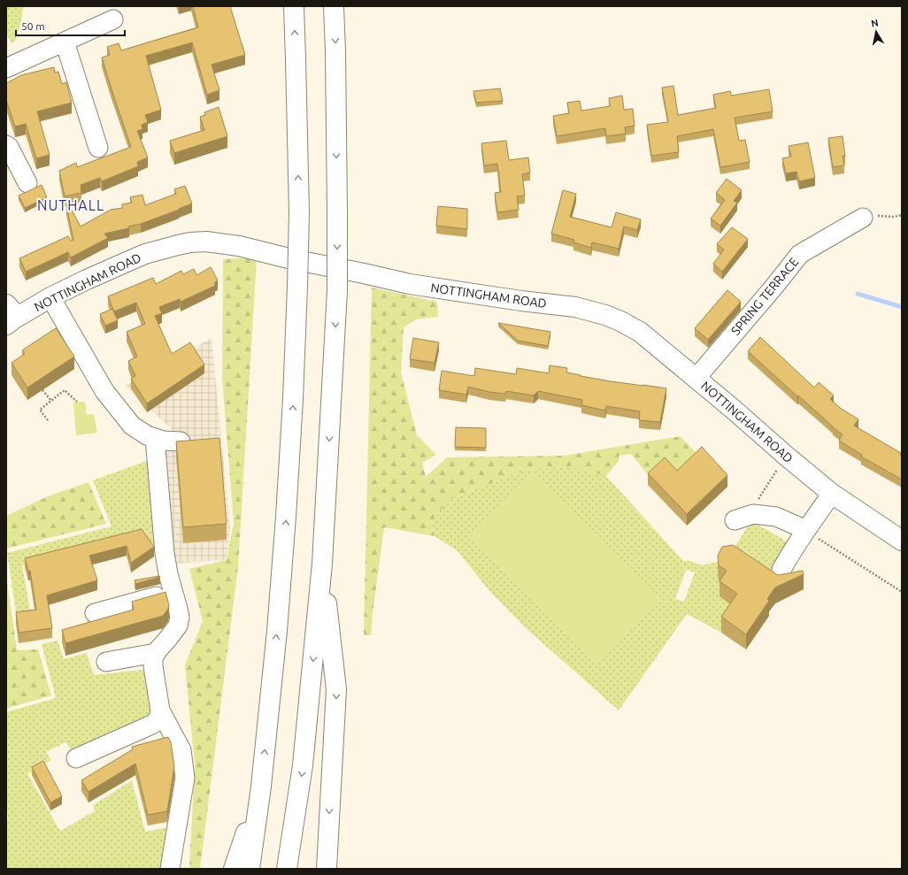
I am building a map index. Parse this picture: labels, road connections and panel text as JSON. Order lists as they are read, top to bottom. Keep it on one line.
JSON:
{"streets":{"main road":["NOTTINGHAM ROAD"],"street":["SPRING TERRACE"]},"crossings":[["NOTTINGHAM ROAD","SPRING TERRACE"]],"districts":["NUTHALL"],"scale_bar":"50 m","north":"top"}
